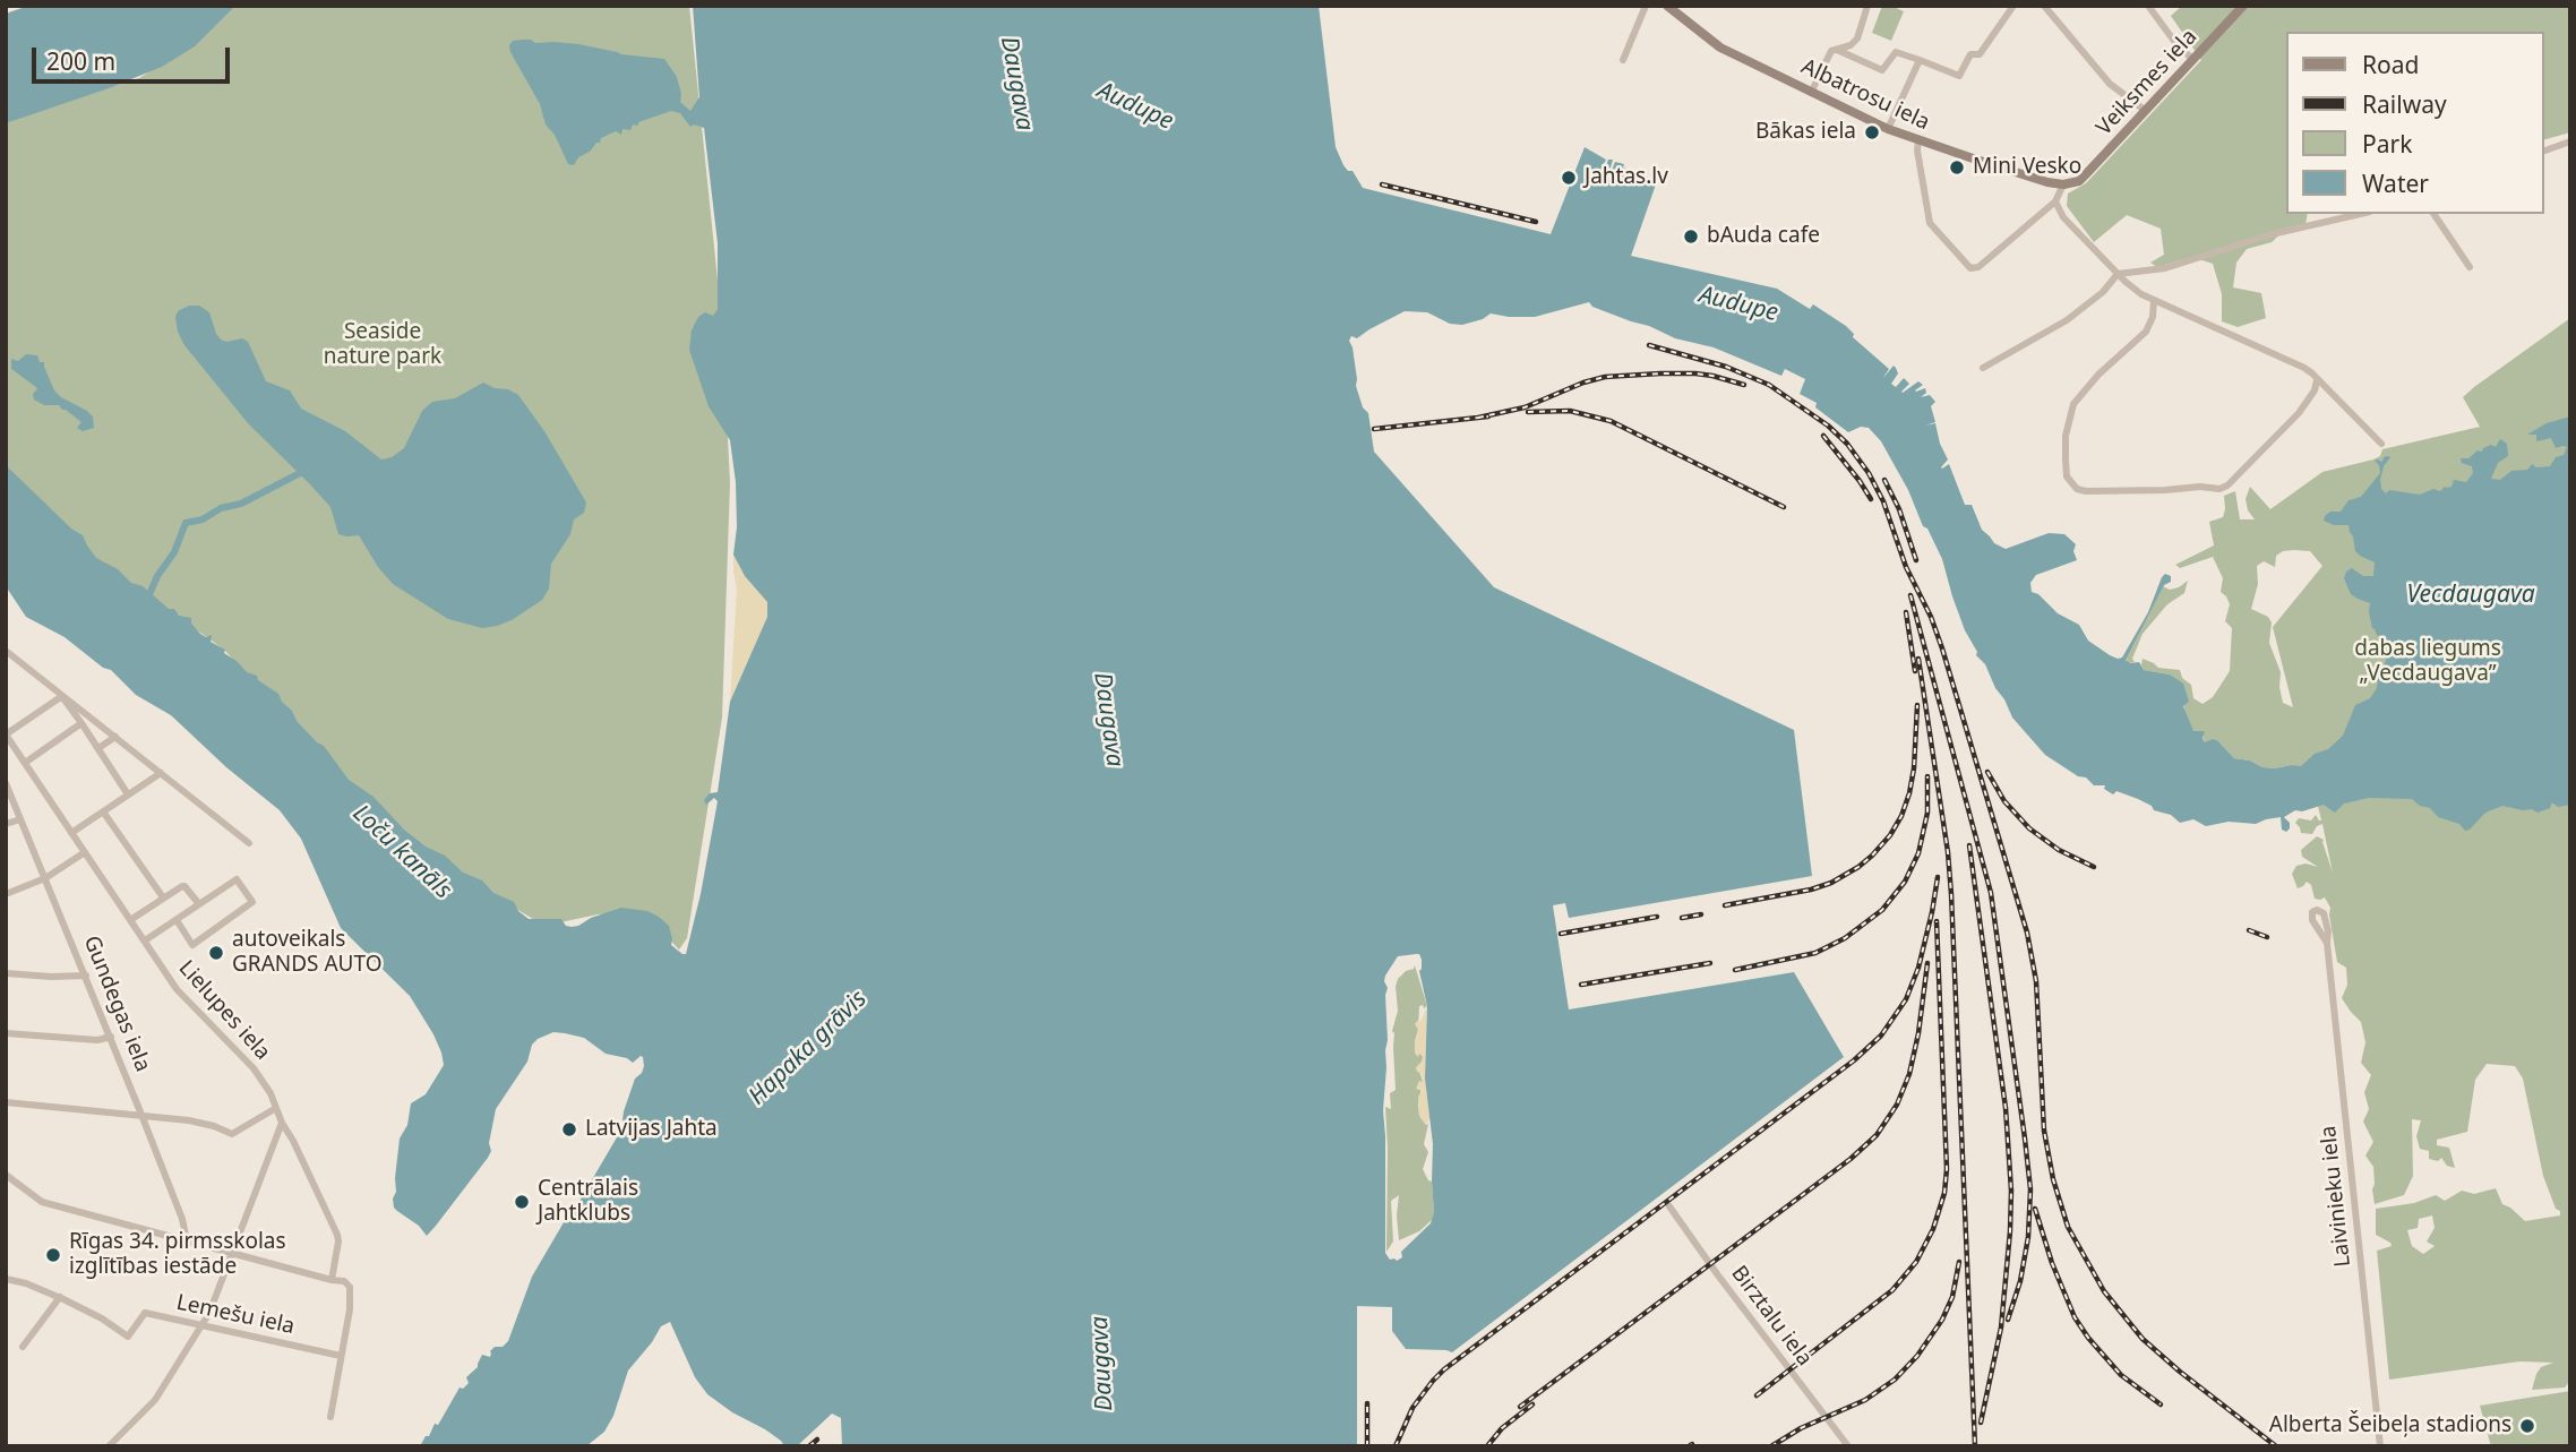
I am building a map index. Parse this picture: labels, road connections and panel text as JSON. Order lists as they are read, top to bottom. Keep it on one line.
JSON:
{"streets":{"main road":["Veiksmes iela","Albatrosu iela"],"street":["Gundegas iela","Lielupes iela","Laivinieku iela","Lemešu iela","Birztalu iela"]},"crossings":[["Veiksmes iela","Albatrosu iela"]],"water":["Daugava","Audupe","Vecdaugava","Loču kanāls","Hapaka grāvis"],"parks":["Seaside nature park","dabas liegums „Vecdaugava”"],"places":["Bākas iela","Mini Vesko","Jahtas.lv","bAuda cafe","autoveikals GRANDS AUTO","Latvijas Jahta","Centrālais Jahtklubs","Rīgas 34. pirmsskolas izglītības iestāde","Alberta Šeibeļa stadions"],"legend":["Road","Railway","Park","Water"],"scale_bar":"200 m"}
